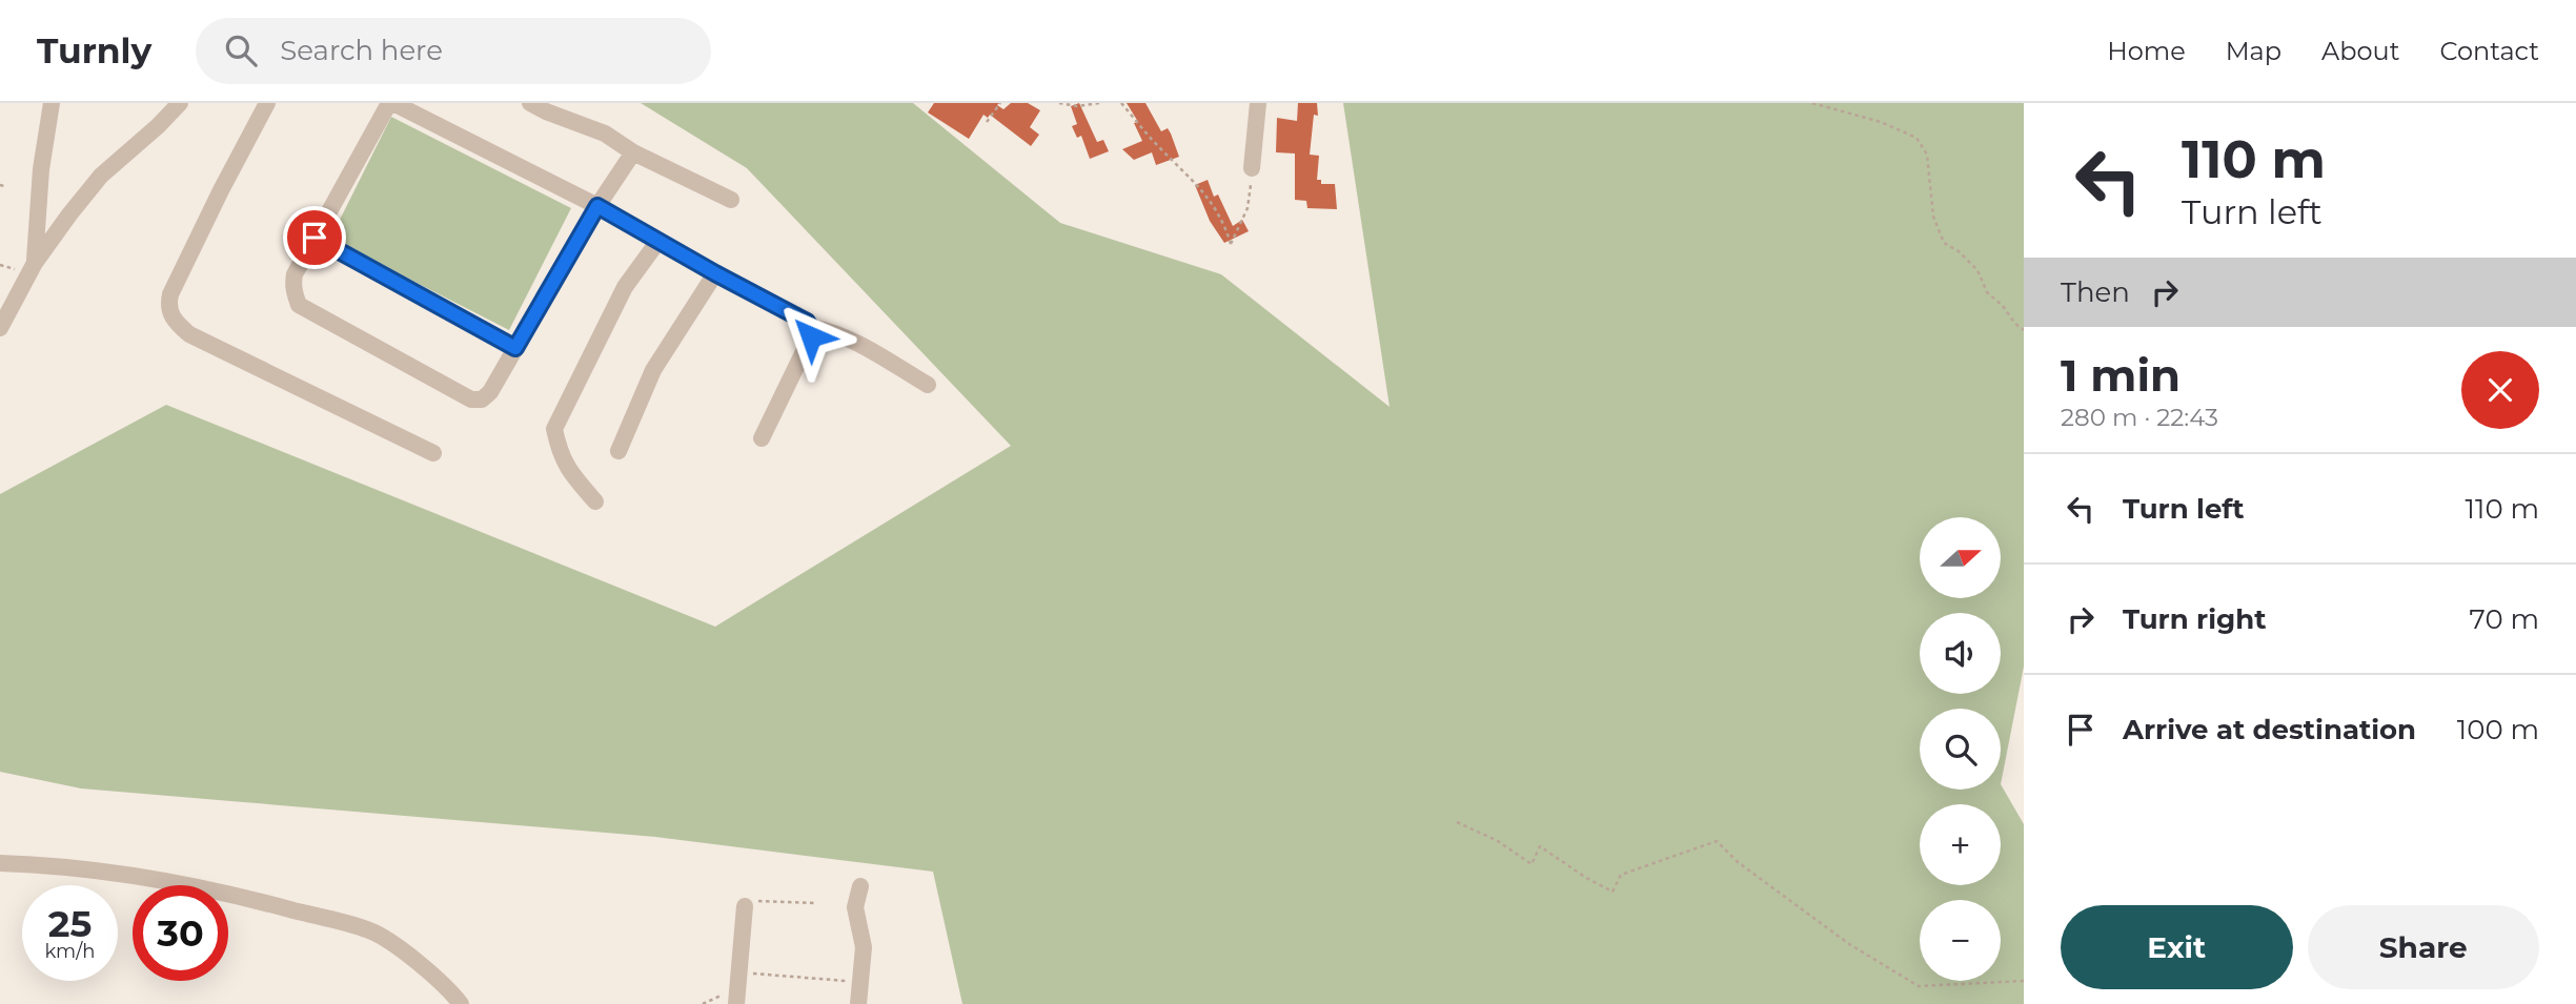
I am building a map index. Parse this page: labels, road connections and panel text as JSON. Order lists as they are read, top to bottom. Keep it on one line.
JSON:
{"north":"right","page":{"header":"Turnly","search":"Search here","nav":["Home","Map","About","Contact"],"turn":["110 m","Turn left"],"then":"Then","heading":["1 min","280 m · 22:43"],"list":[{"name":"Turn left","value":"110 m"},{"name":"Turn right","value":"70 m"},{"name":"Arrive at destination","value":"100 m"}],"map_buttons":["+","−"],"speed":"25 km/h","limit":"30","buttons":["Exit","Share"]}}
